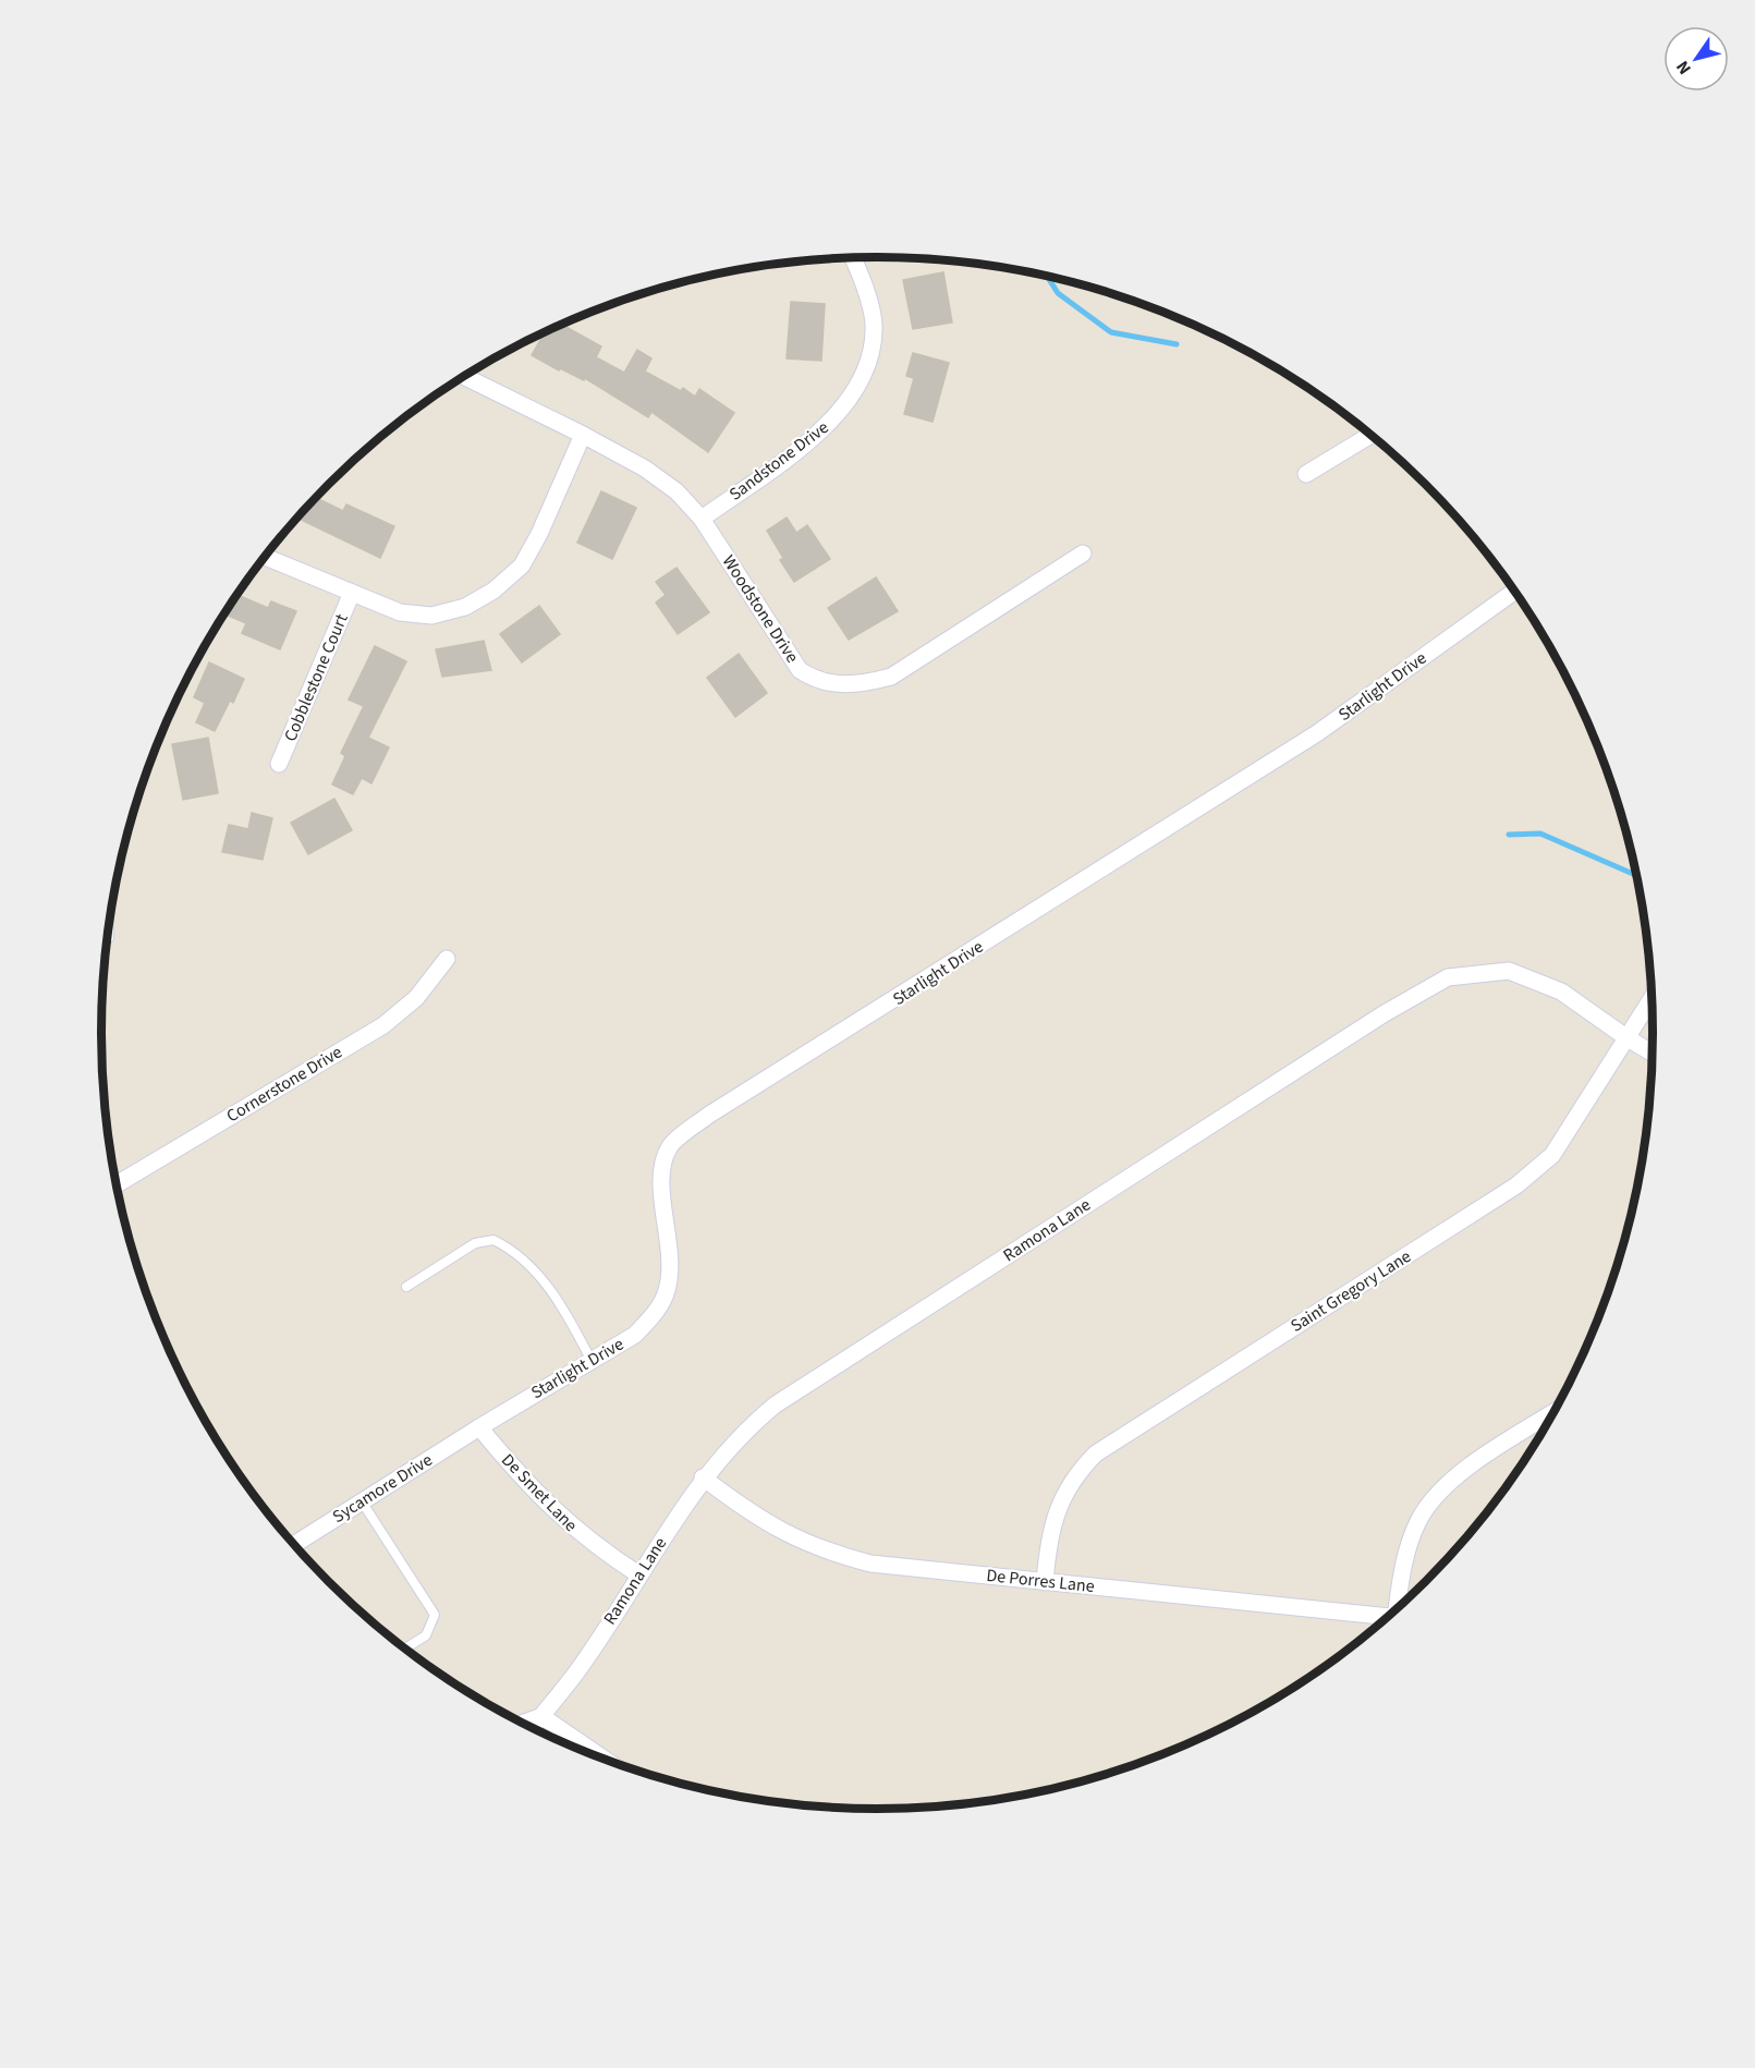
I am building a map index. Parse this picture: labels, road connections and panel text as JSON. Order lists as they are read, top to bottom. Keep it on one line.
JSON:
{"streets":{"street":["Sandstone Drive","Woodstone Drive","Cobblestone Court","Starlight Drive","Cornerstone Drive","Ramona Lane","Saint Gregory Lane","Sycamore Drive","De Smet Lane","De Porres Lane"]},"crossings":[["Sandstone Drive","Woodstone Drive"],["Starlight Drive","Sycamore Drive"],["Starlight Drive","De Smet Lane"],["Ramona Lane","Saint Gregory Lane"],["Ramona Lane","De Smet Lane"],["Ramona Lane","De Porres Lane"],["Saint Gregory Lane","De Porres Lane"],["Sycamore Drive","De Smet Lane"]],"north":"bottom left"}
